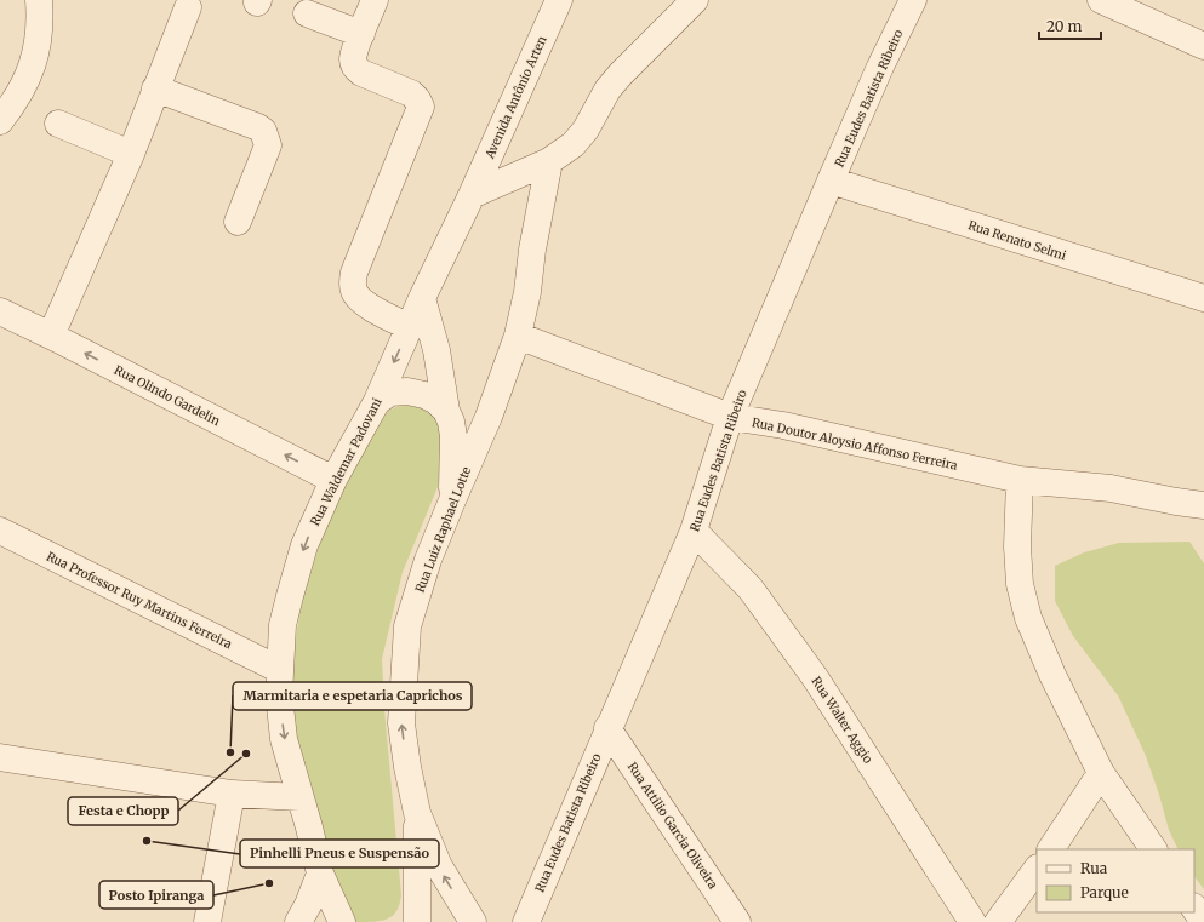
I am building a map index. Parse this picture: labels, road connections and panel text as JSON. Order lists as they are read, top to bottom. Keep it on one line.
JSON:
{"streets":{"street":["Avenida Antônio Arten","Rua Eudes Batista Ribeiro","Rua Renato Selmi","Rua Olindo Gardelin","Rua Doutor Aloysio Affonso Ferreira","Rua Waldemar Padovani","Rua Luiz Raphael Lotte","Rua Professor Ruy Martins Ferreira","Rua Walter Aggio","Rua Attilio Garcia Oliveira"]},"crossings":[["Avenida Antônio Arten","Rua Waldemar Padovani"],["Rua Eudes Batista Ribeiro","Rua Renato Selmi"],["Rua Eudes Batista Ribeiro","Rua Doutor Aloysio Affonso Ferreira"],["Rua Eudes Batista Ribeiro","Rua Walter Aggio"],["Rua Eudes Batista Ribeiro","Rua Attilio Garcia Oliveira"],["Rua Olindo Gardelin","Rua Waldemar Padovani"],["Rua Doutor Aloysio Affonso Ferreira","Rua Luiz Raphael Lotte"],["Rua Waldemar Padovani","Rua Professor Ruy Martins Ferreira"]],"one_way":["Rua Olindo Gardelin","Rua Waldemar Padovani"],"places":["Marmitaria e espetaria Caprichos","Festa e Chopp","Pinhelli Pneus e Suspensão","Posto Ipiranga"],"legend":["Rua","Parque"],"scale_bar":"20 m"}
